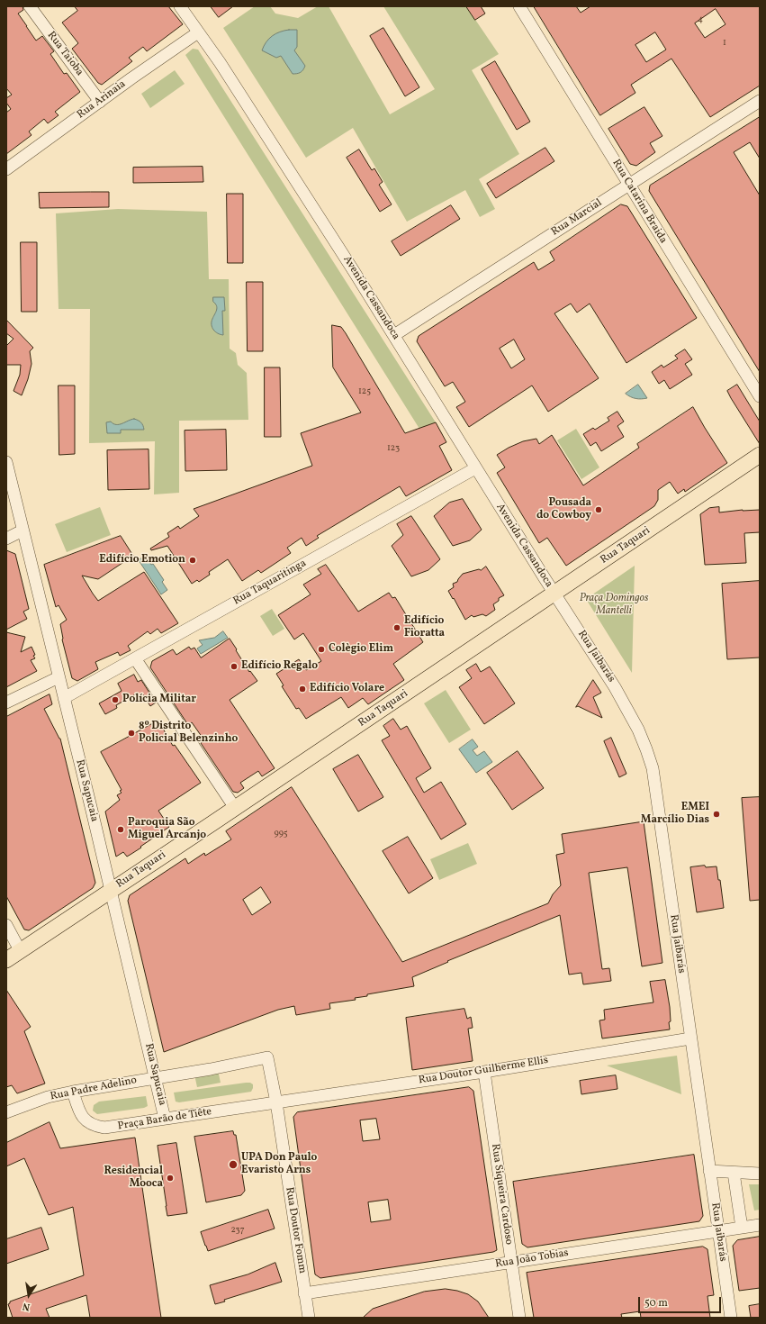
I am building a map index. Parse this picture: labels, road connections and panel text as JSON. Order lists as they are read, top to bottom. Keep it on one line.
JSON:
{"streets":{"main road":["Rua Taquari"],"street":["Rua Taioba","Rua Arinaia","Rua Catarina Braida","Rua Marcial","Avenida Cassandoca","Rua Taquaritinga","Rua Jaibarás","Rua Sapucaia","Rua Doutor Guilherme Ellis","Rua Padre Adelino","Praça Barão de Tiête","Rua Siqueira Cardoso","Rua Doutor Fomm","Rua João Tobias"]},"crossings":[["Rua Taioba","Rua Arinaia"],["Rua Arinaia","Avenida Cassandoca"],["Rua Catarina Braida","Rua Marcial"],["Rua Marcial","Avenida Cassandoca"],["Avenida Cassandoca","Rua Taquari"],["Avenida Cassandoca","Rua Taquaritinga"],["Avenida Cassandoca","Rua Jaibarás"],["Rua Taquari","Rua Jaibarás"],["Rua Taquari","Rua Sapucaia"],["Rua Taquaritinga","Rua Sapucaia"],["Rua Jaibarás","Rua Doutor Guilherme Ellis"],["Rua Jaibarás","Rua João Tobias"],["Rua Sapucaia","Rua Padre Adelino"],["Rua Sapucaia","Praça Barão de Tiête"],["Rua Doutor Guilherme Ellis","Praça Barão de Tiête"],["Rua Doutor Guilherme Ellis","Rua Siqueira Cardoso"],["Rua Doutor Guilherme Ellis","Rua Doutor Fomm"],["Rua Padre Adelino","Praça Barão de Tiête"],["Rua Padre Adelino","Rua Doutor Fomm"],["Praça Barão de Tiête","Rua Doutor Fomm"],["Rua Siqueira Cardoso","Rua João Tobias"],["Rua Doutor Fomm","Rua João Tobias"]],"parks":["Praça Domingos Mantelli"],"places":["Pousada do Cowboy","Edifício Emotion","Edifício Fioratta","Colègio Elim","Edifício Regalo","Edifício Volare","Polícia Militar","8º Distrito Policial Belenzinho","EMEI Marcílio Dias","Paroquia São Miguel Arcanjo","UPA Don Paulo Evaristo Arns","Residencial Mooca"],"house_numbers":["4","1","125","123","995","237"],"scale_bar":"50 m","north":"bottom"}
